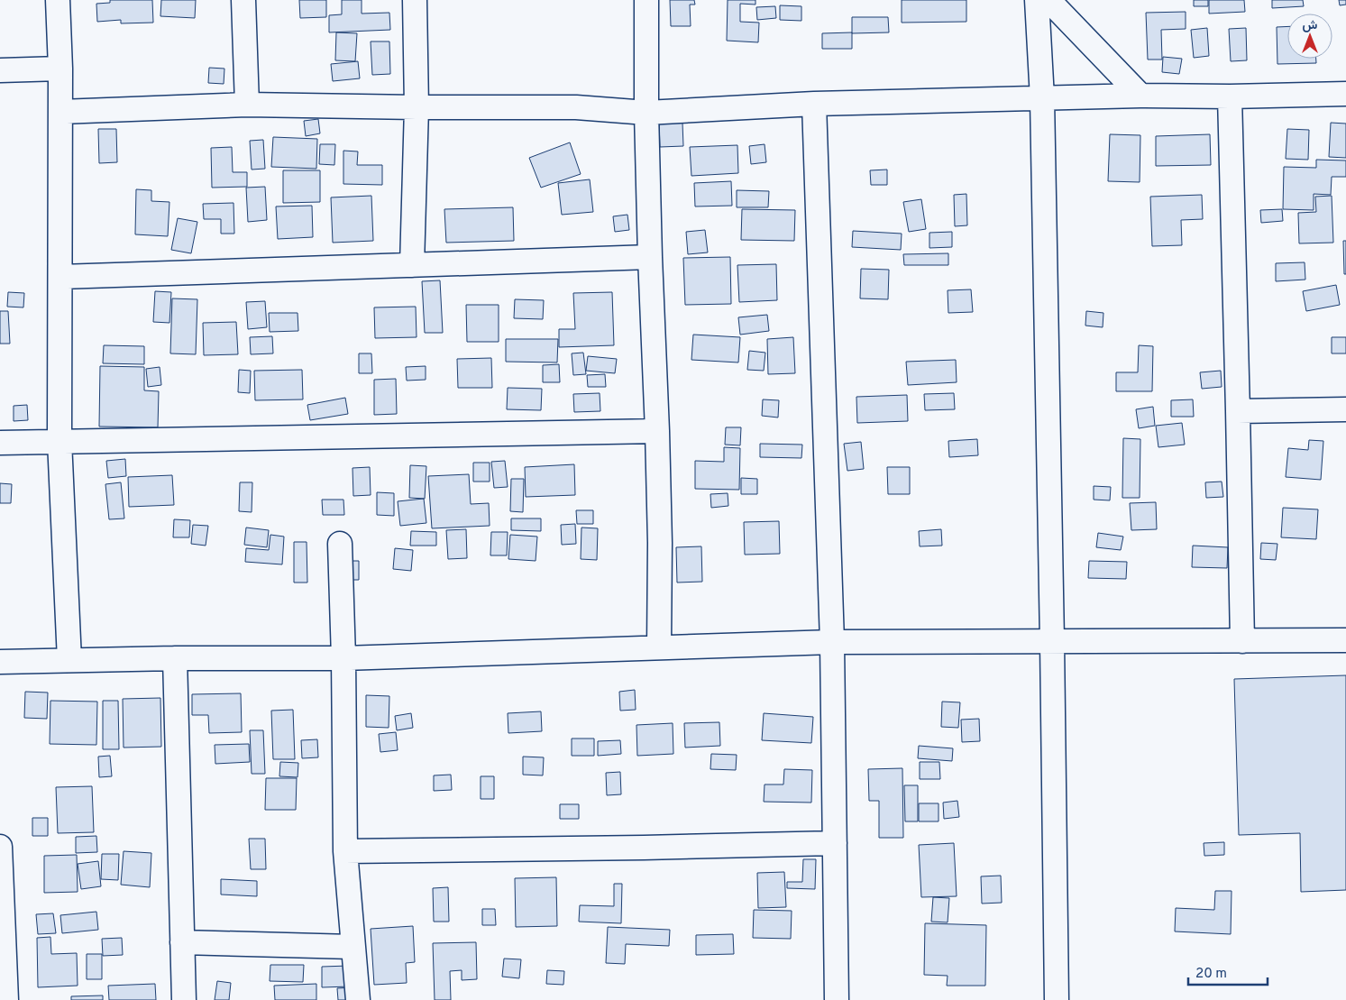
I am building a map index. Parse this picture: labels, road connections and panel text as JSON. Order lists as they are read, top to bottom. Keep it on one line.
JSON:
{"scale_bar":"20 m","north":"top"}
